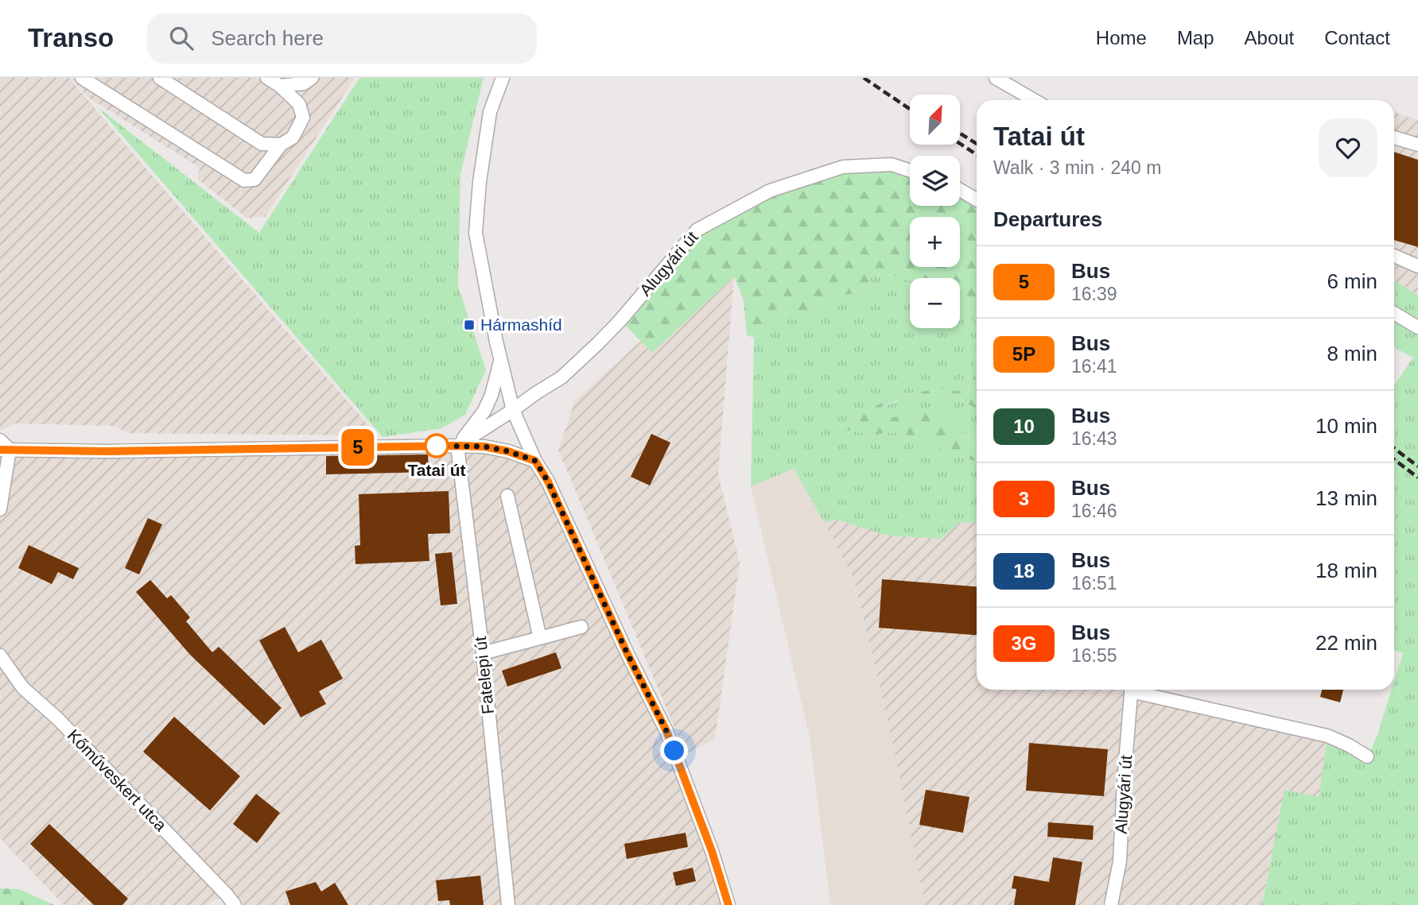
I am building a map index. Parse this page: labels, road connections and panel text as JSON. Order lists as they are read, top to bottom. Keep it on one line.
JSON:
{"streets":{"street":["Alugyári út","Fatelepi út","Kőműveskert utca"]},"crossings":[["Alugyári út","Fatelepi út"]],"places":{"transit":["Hármashíd"],"other":["Tatai út"]},"lines":["bus line 5"],"north":"top right","page":{"header":"Transo","search":"Search here","nav":["Home","Map","About","Contact"],"on_map":"5","map_buttons":["+","−"],"heading":[["Tatai út","Walk · 3 min · 240 m"],"Departures"],"list":[{"mark":"5","name":"Bus","note":"16:39","value":"6 min"},{"mark":"5P","name":"Bus","note":"16:41","value":"8 min"},{"mark":"10","name":"Bus","note":"16:43","value":"10 min"},{"mark":"3","name":"Bus","note":"16:46","value":"13 min"},{"mark":"18","name":"Bus","note":"16:51","value":"18 min"},{"mark":"3G","name":"Bus","note":"16:55","value":"22 min"}]}}
